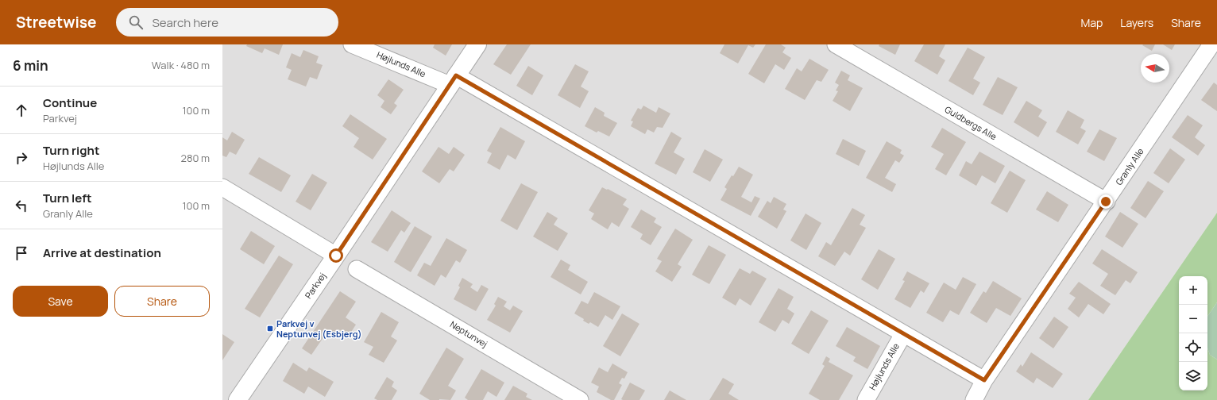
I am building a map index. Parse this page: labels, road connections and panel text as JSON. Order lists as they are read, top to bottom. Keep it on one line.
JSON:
{"streets":{"street":["Højlunds Alle","Guldbergs Alle","Granly Alle","Parkvej","Neptunvej"]},"crossings":[["Højlunds Alle","Granly Alle"],["Højlunds Alle","Parkvej"],["Guldbergs Alle","Granly Alle"]],"places":{"transit":["Parkvej v Neptunvej (Esbjerg)"]},"north":"left","page":{"header":"Streetwise","search":"Search here","nav":["Map","Layers","Share"],"heading":["6 min","Walk · 480 m"],"list":[["Continue","Parkvej","100 m"],["Turn right","Højlunds Alle","280 m"],["Turn left","Granly Alle","100 m"],"Arrive at destination"],"buttons":["Save","Share"],"map_buttons":["+","−"]}}
